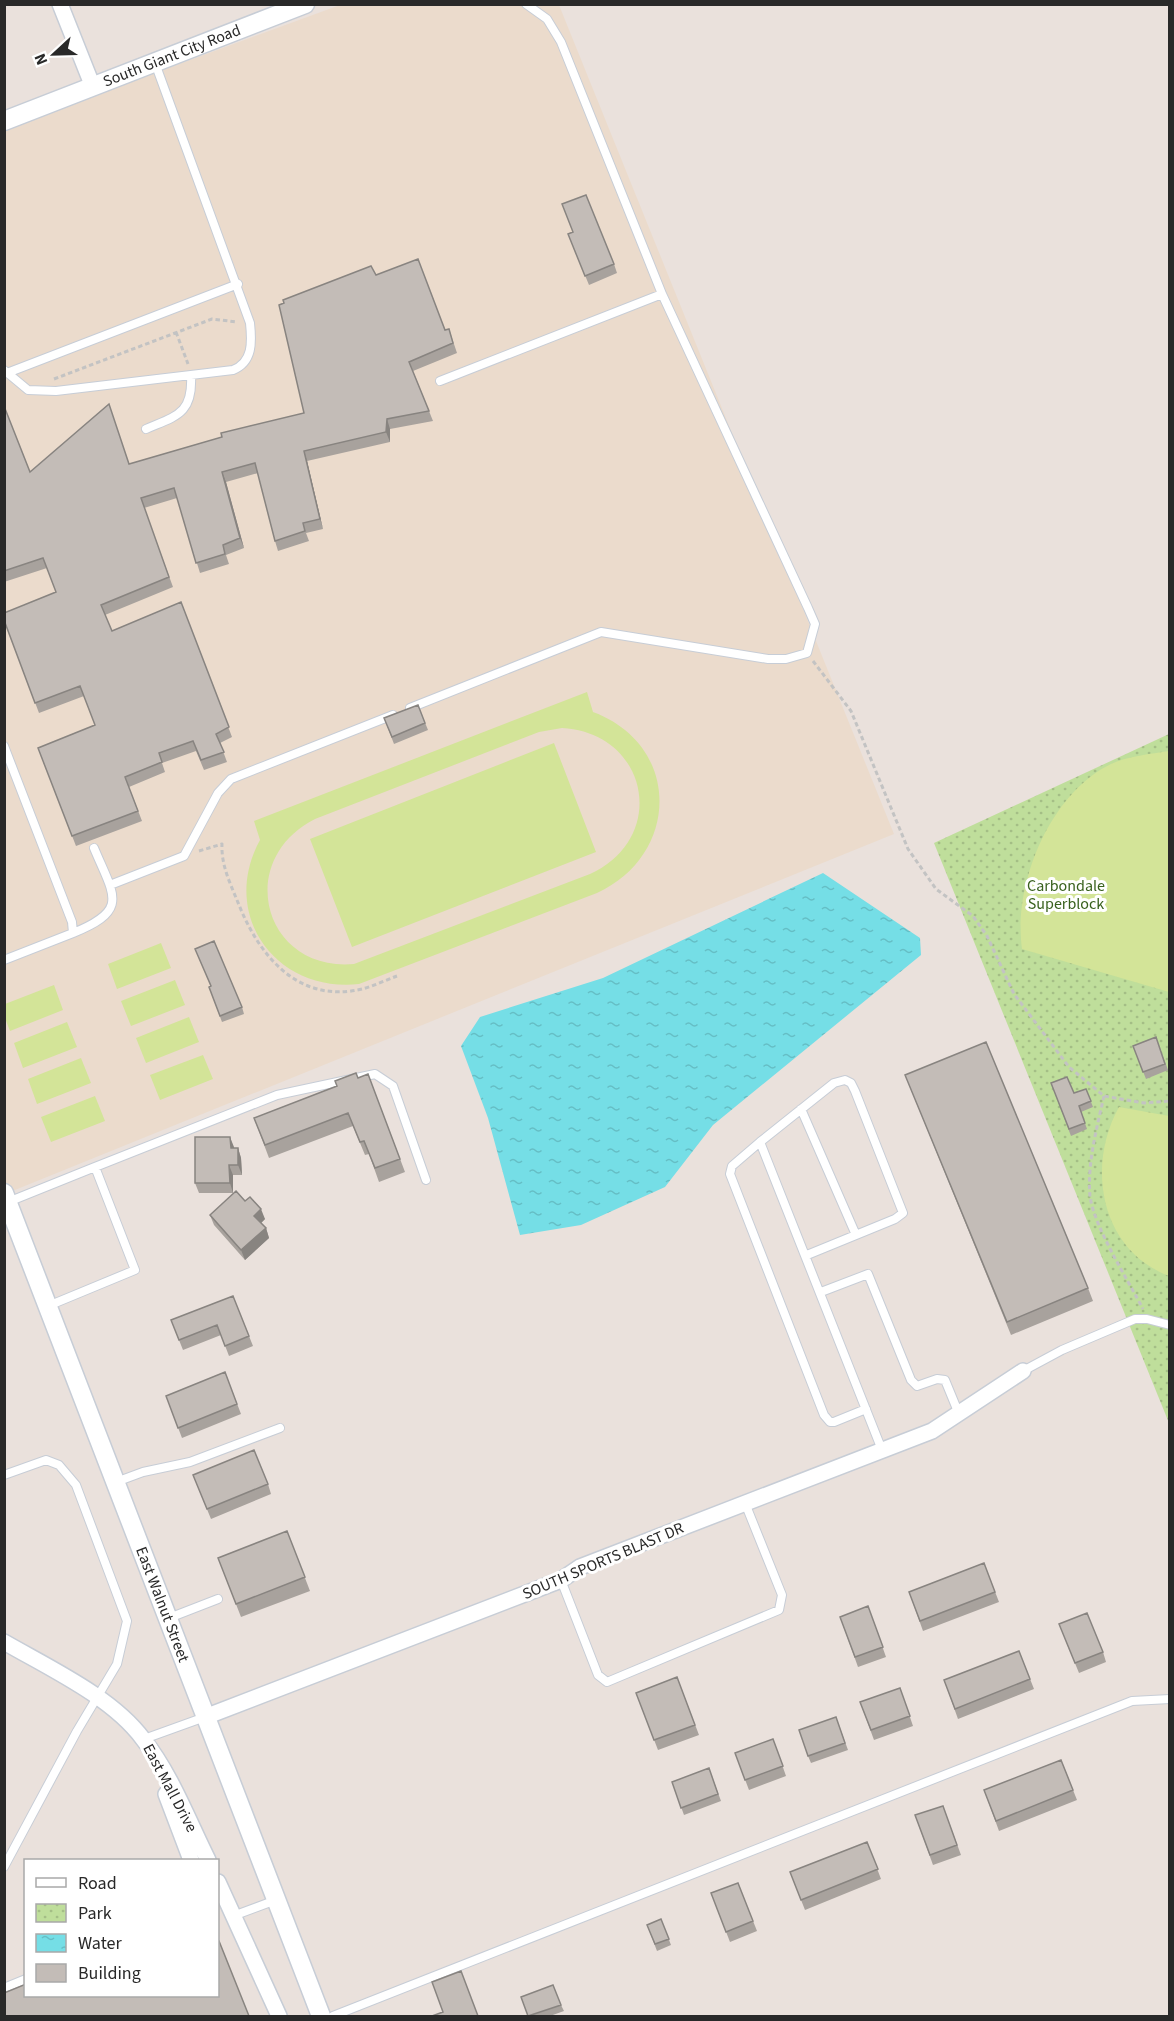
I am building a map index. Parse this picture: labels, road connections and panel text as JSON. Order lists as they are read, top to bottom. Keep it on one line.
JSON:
{"streets":{"street":["South Giant City Road","SOUTH SPORTS BLAST DR","East Walnut Street","East Mall Drive"]},"crossings":[["SOUTH SPORTS BLAST DR","East Walnut Street"]],"parks":["Carbondale Superblock"],"legend":["Road","Park","Water","Building"],"north":"left"}
